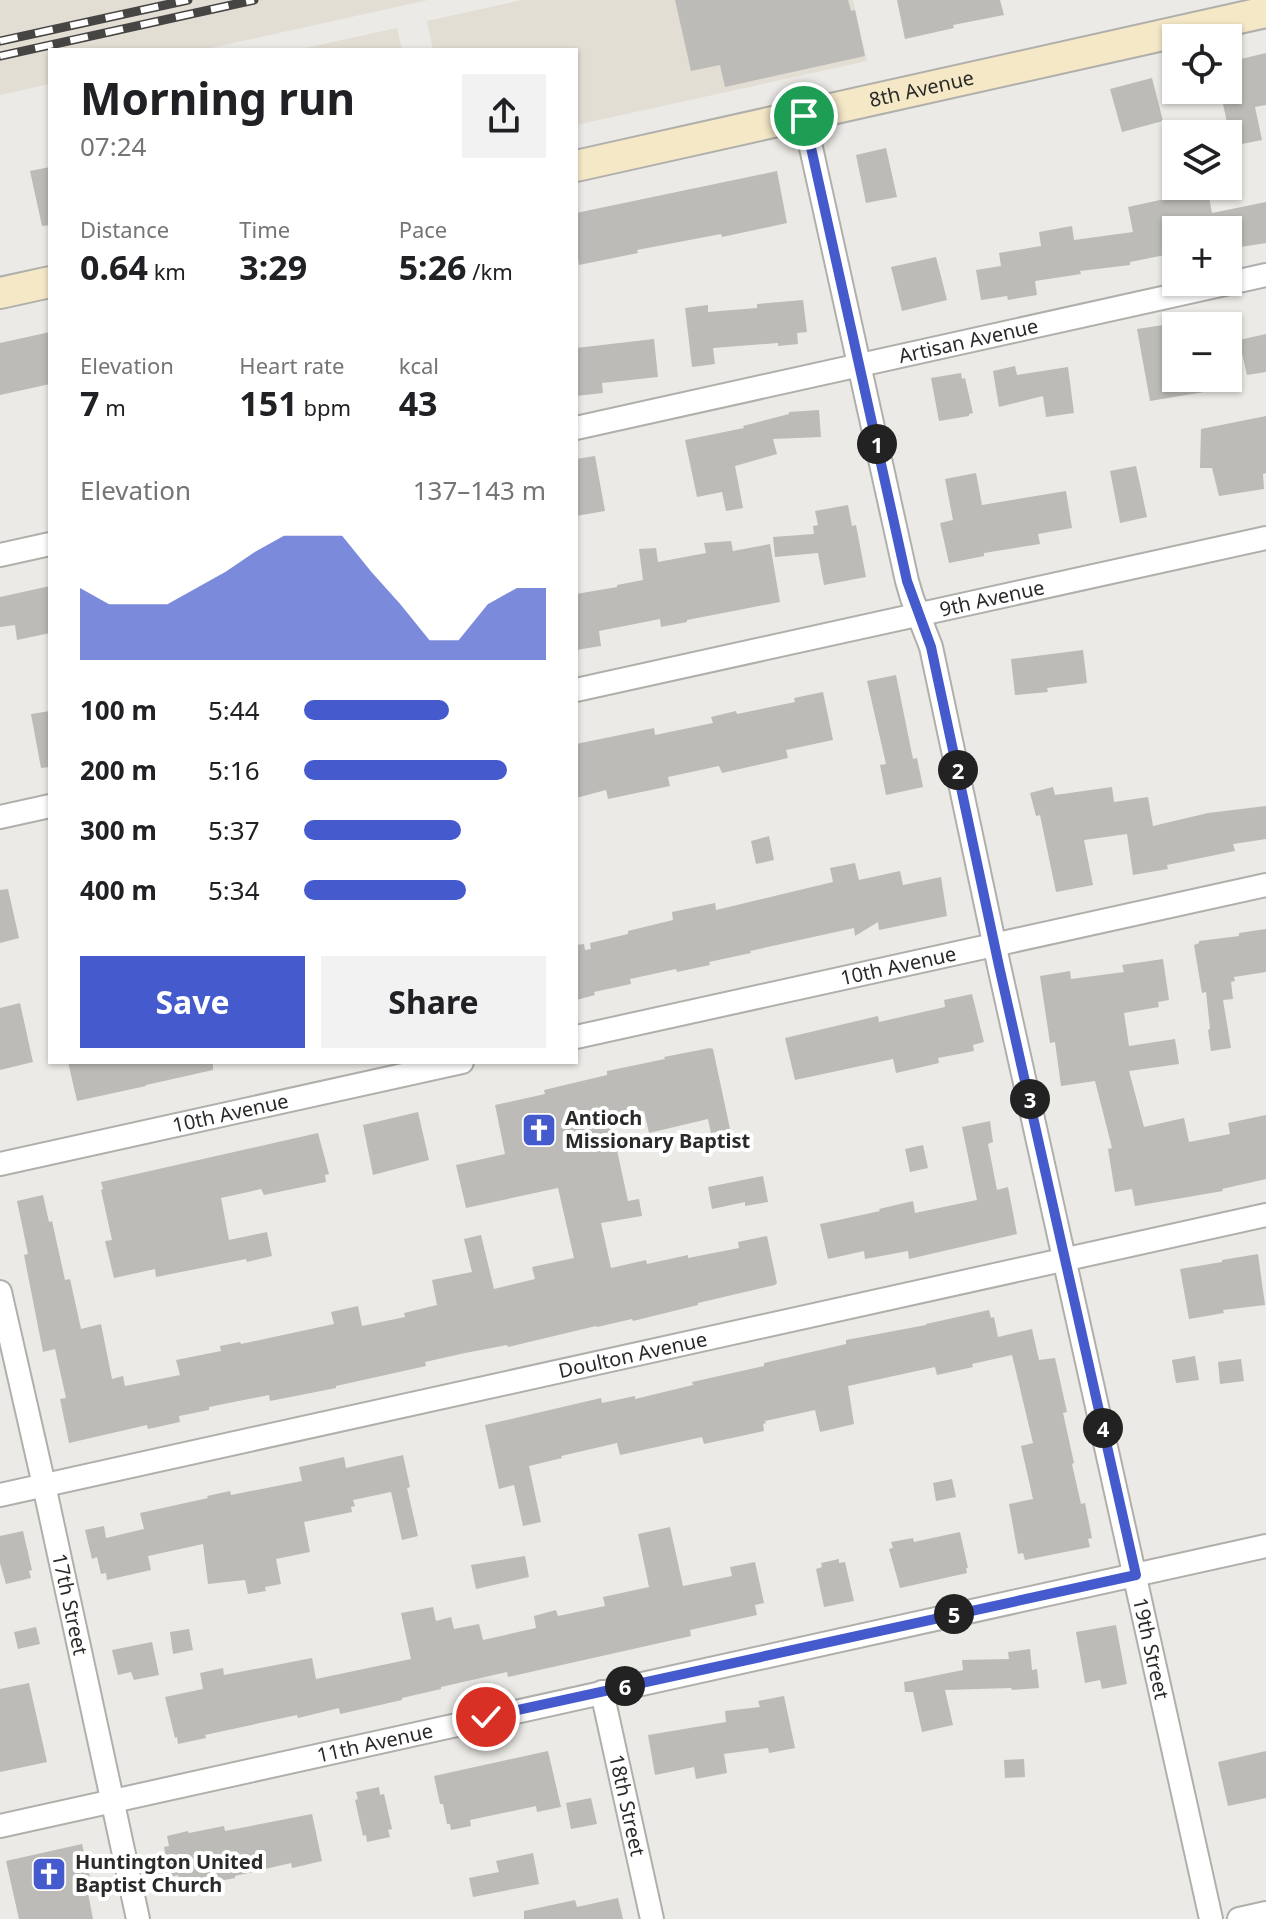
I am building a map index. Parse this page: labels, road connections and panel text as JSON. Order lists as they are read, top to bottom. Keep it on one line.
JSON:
{"streets":{"main road":["8th Avenue"],"street":["Artisan Avenue","9th Avenue","10th Avenue","Doulton Avenue","17th Street","19th Street","11th Avenue","18th Street"]},"crossings":[["8th Avenue","19th Street"],["Artisan Avenue","19th Street"],["9th Avenue","19th Street"],["10th Avenue","19th Street"],["Doulton Avenue","17th Street"],["Doulton Avenue","19th Street"],["17th Street","11th Avenue"],["19th Street","11th Avenue"],["11th Avenue","18th Street"]],"places":{"church":["Antioch Missionary Baptist","Huntington United Baptist Church"]},"page":{"map_buttons":["+","−"],"heading":["Morning run","07:24"],"stats":[["Distance","0.64 km"],["Time","3:29"],["Pace","5:26 /km"],["Elevation","7 m"],["Heart rate","151 bpm"],["kcal","43"]],"pins":["1","2","3","4","5","6"],"chart":["Elevation","137–143 m"],"list":[{"name":"100 m","note":"5:44"},{"name":"200 m","note":"5:16"},{"name":"300 m","note":"5:37"},{"name":"400 m","note":"5:34"}],"buttons":["Save","Share"]}}
